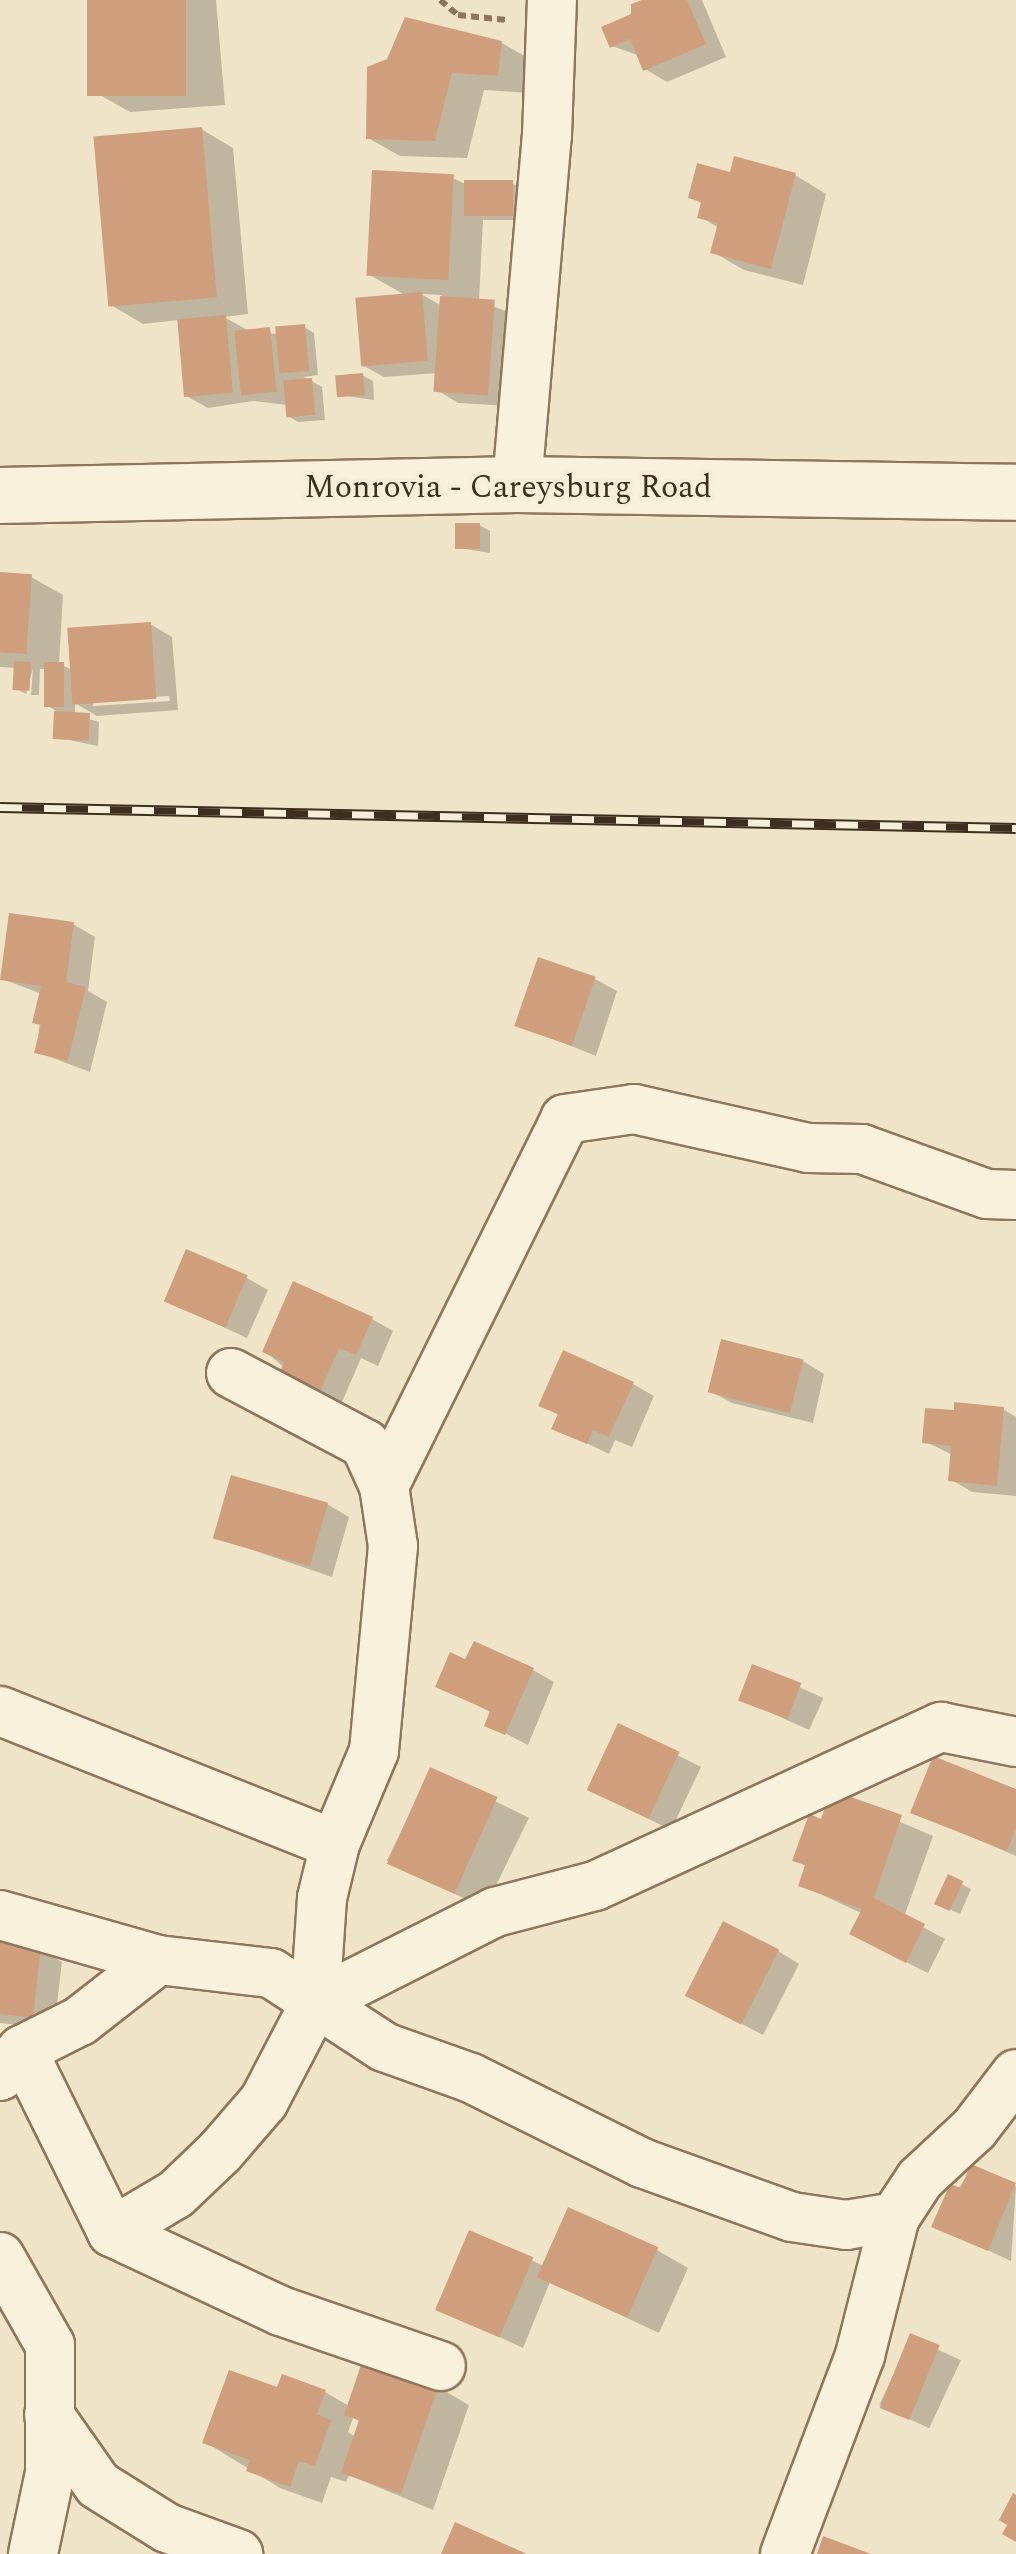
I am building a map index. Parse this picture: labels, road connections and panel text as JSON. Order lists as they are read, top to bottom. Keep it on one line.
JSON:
{"streets":{"main road":["Monrovia - Careysburg Road"]}}
